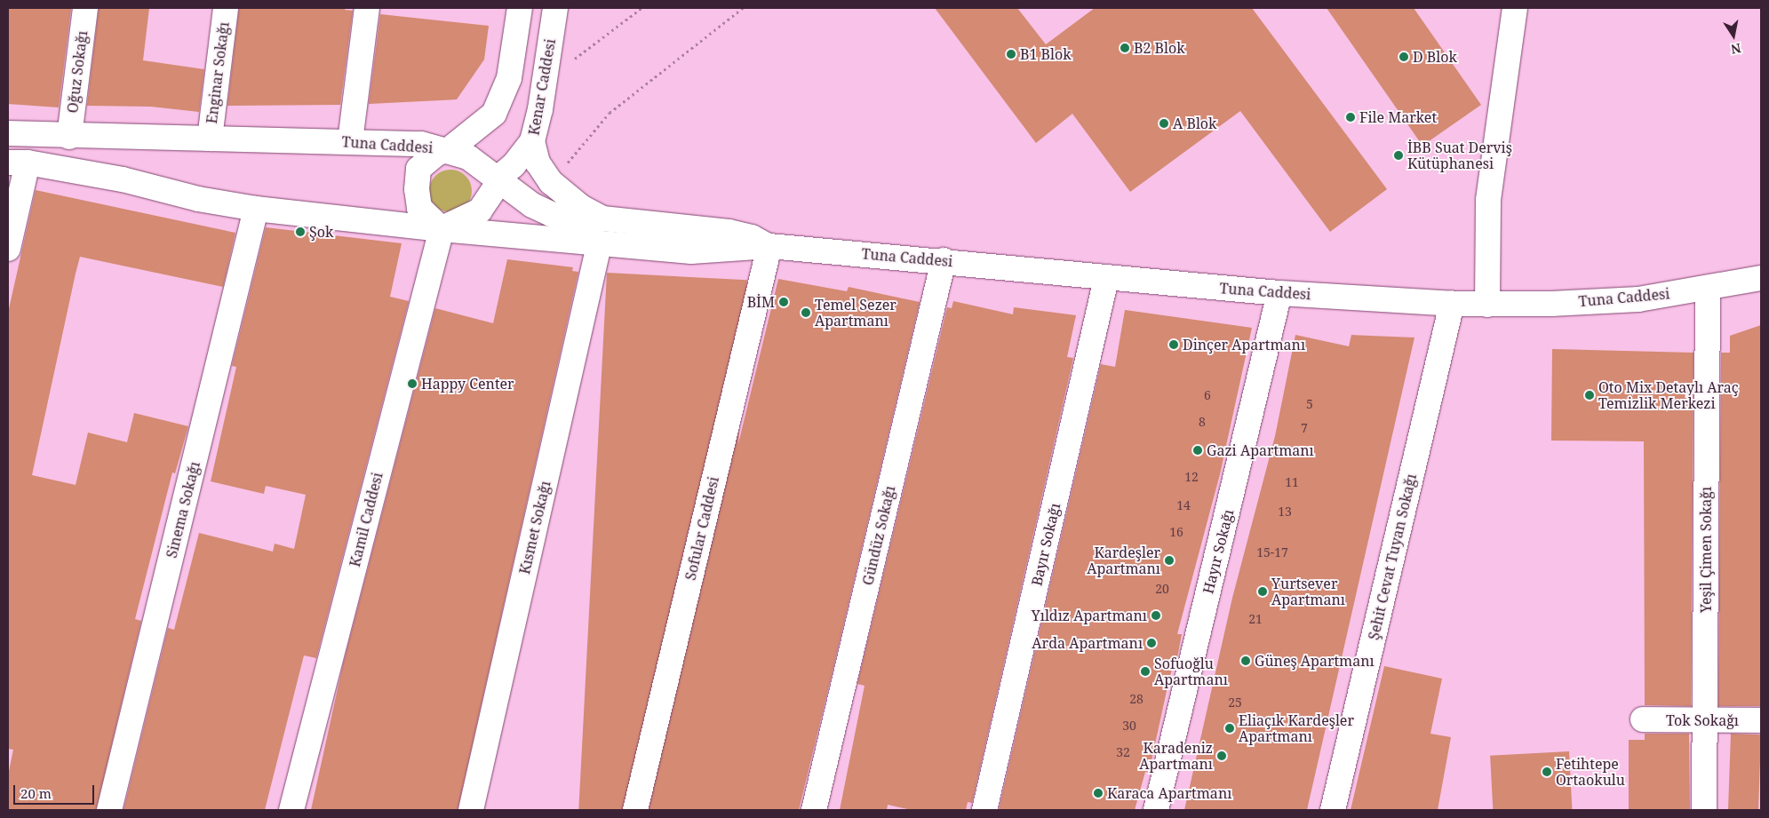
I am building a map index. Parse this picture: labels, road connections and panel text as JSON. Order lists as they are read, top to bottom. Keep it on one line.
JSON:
{"streets":{"street":["Oğuz Sokağı","Enginar Sokağı","Kenar Caddesi","Tuna Caddesi","Sinema Sokağı","Kamil Caddesi","Kısmet Sokağı","Sofular Caddesi","Gündüz Sokağı","Bayır Sokağı","Yeşil Çimen Sokağı","Hayır Sokağı","Şehit Cevat Tuyan Sokağı","Tok Sokağı"]},"crossings":[["Oğuz Sokağı","Tuna Caddesi"],["Enginar Sokağı","Tuna Caddesi"],["Kenar Caddesi","Tuna Caddesi"],["Kenar Caddesi","Kamil Caddesi"],["Tuna Caddesi","Sinema Sokağı"],["Tuna Caddesi","Kamil Caddesi"],["Tuna Caddesi","Kısmet Sokağı"],["Tuna Caddesi","Sofular Caddesi"],["Tuna Caddesi","Gündüz Sokağı"],["Tuna Caddesi","Bayır Sokağı"],["Tuna Caddesi","Yeşil Çimen Sokağı"],["Tuna Caddesi","Hayır Sokağı"],["Tuna Caddesi","Şehit Cevat Tuyan Sokağı"],["Yeşil Çimen Sokağı","Tok Sokağı"]],"places":["B2 Blok","B1 Blok","D Blok","File Market","A Blok","İBB Suat Derviş Kütüphanesi","Şok","BİM","Temel Sezer Apartmanı","Dinçer Apartmanı","Happy Center","Oto Mix Detaylı Araç Temizlik Merkezi","Gazi Apartmanı","Kardeşler Apartmanı","Yurtsever Apartmanı","Yıldız Apartmanı","Arda Apartmanı","Güneş Apartmanı","Sofuoğlu Apartmanı","Eliaçık Kardeşler Apartmanı","Karadeniz Apartmanı","Fetihtepe Ortaokulu","Karaca Apartmanı"],"house_numbers":["6","5","8","7","12","11","14","13","16","15-17","20","21","28","25","30","32"],"scale_bar":"20 m","north":"bottom"}
